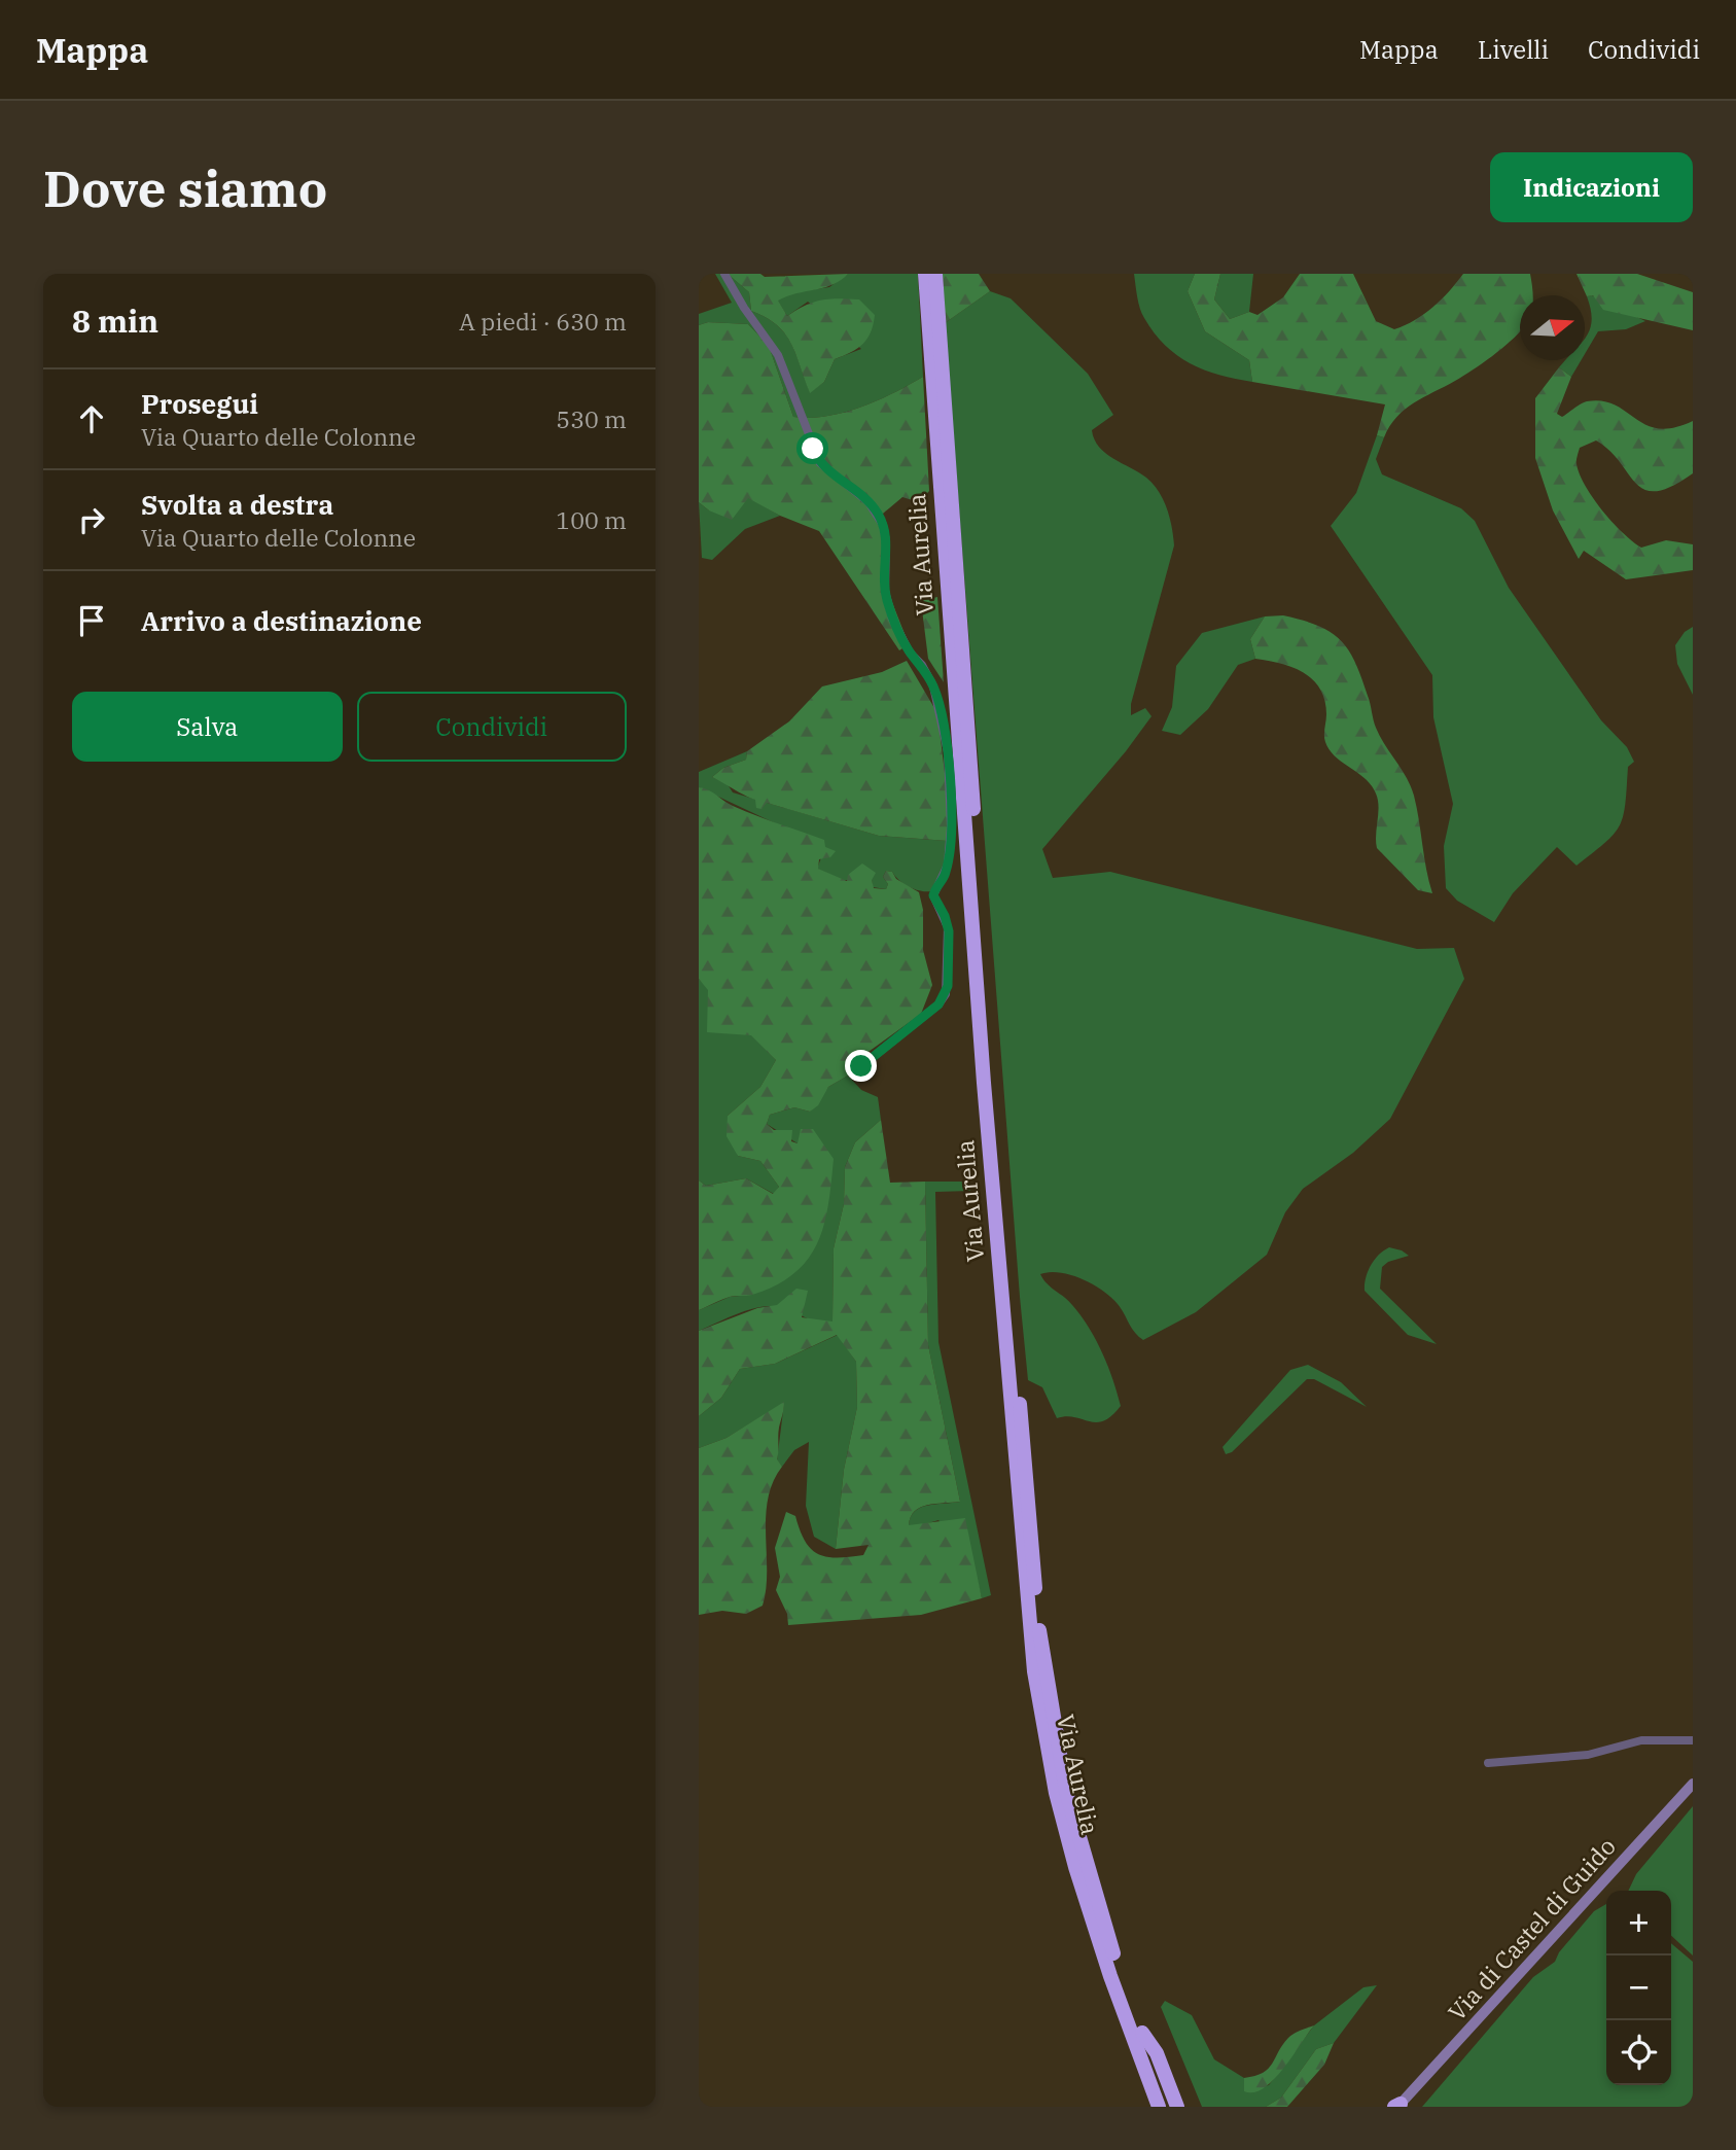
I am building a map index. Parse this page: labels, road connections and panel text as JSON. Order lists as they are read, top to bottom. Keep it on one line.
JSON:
{"streets":{"highway":["Via Aurelia"],"street":["Via di Castel di Guido"]},"north":"right","page":{"header":"Mappa","nav":["Mappa","Livelli","Condividi"],"buttons":["Indicazioni",["Salva","Condividi"]],"title":"Dove siamo","heading":["8 min","A piedi · 630 m"],"list":[["Prosegui","Via Quarto delle Colonne","530 m"],["Svolta a destra","Via Quarto delle Colonne","100 m"],"Arrivo a destinazione"],"map_buttons":["+","−"]}}
